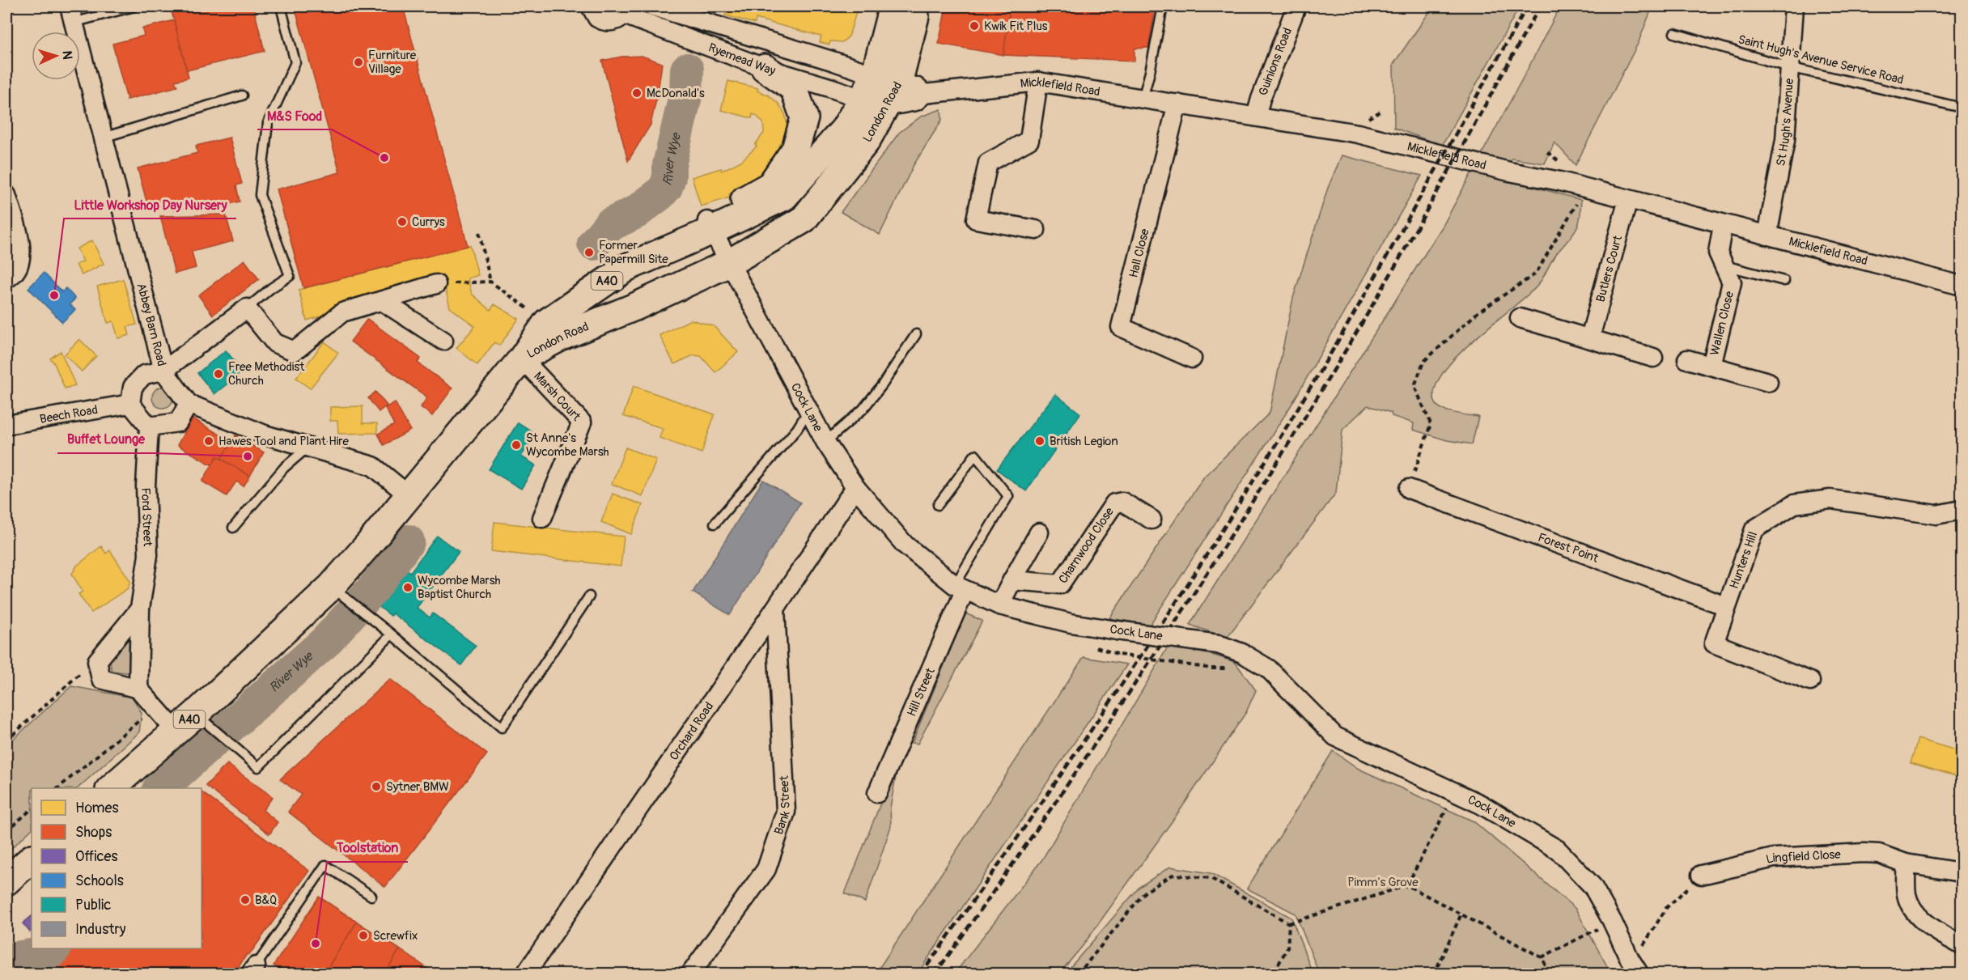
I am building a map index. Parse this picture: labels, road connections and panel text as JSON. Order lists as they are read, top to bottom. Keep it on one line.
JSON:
{"streets":{"main road":["London Road","A40"],"street":["Ryemead Way","Guinions Road","Micklefield Road","St Hugh's Avenue","Hall Close","Butlers Court","Wallen Close","Abbey Barn Road","Marsh Court","Cock Lane","Beech Road","Ford Street","Charnwood Close","Forest Point","Hunters Hill","Hill Street","Orchard Road","Bank Street","Lingfield Close"],"lane":["Saint Hugh's Avenue Service Road"]},"crossings":[["Ryemead Way","Micklefield Road"],["Ryemead Way","London Road"],["Saint Hugh's Avenue Service Road","St Hugh's Avenue"],["Guinions Road","Micklefield Road"],["Micklefield Road","London Road"],["Micklefield Road","St Hugh's Avenue"],["Micklefield Road","Hall Close"],["Micklefield Road","Butlers Court"],["Micklefield Road","Wallen Close"],["London Road","A40"],["London Road","Marsh Court"],["London Road","Cock Lane"],["A40","Marsh Court"],["A40","Cock Lane"],["Abbey Barn Road","Beech Road"],["Abbey Barn Road","Ford Street"],["Cock Lane","Hill Street"],["Cock Lane","Orchard Road"],["Beech Road","Ford Street"],["Forest Point","Hunters Hill"],["Orchard Road","Bank Street"]],"water":["River Wye"],"parks":["Pimm's Grove"],"places":["Kwik Fit Plus","Furniture Village","McDonald's","M&S Food","Currys","Former Papermill Site","Little Workshop Day Nursery","Free Methodist Church","Hawes Tool and Plant Hire","British Legion","St Anne's Wycombe Marsh","Buffet Lounge","Wycombe Marsh Baptist Church","Sytner BMW","B&Q","Screwfix","Toolstation"],"legend":["Homes","Shops","Offices","Schools","Public","Industry"],"north":"right"}
